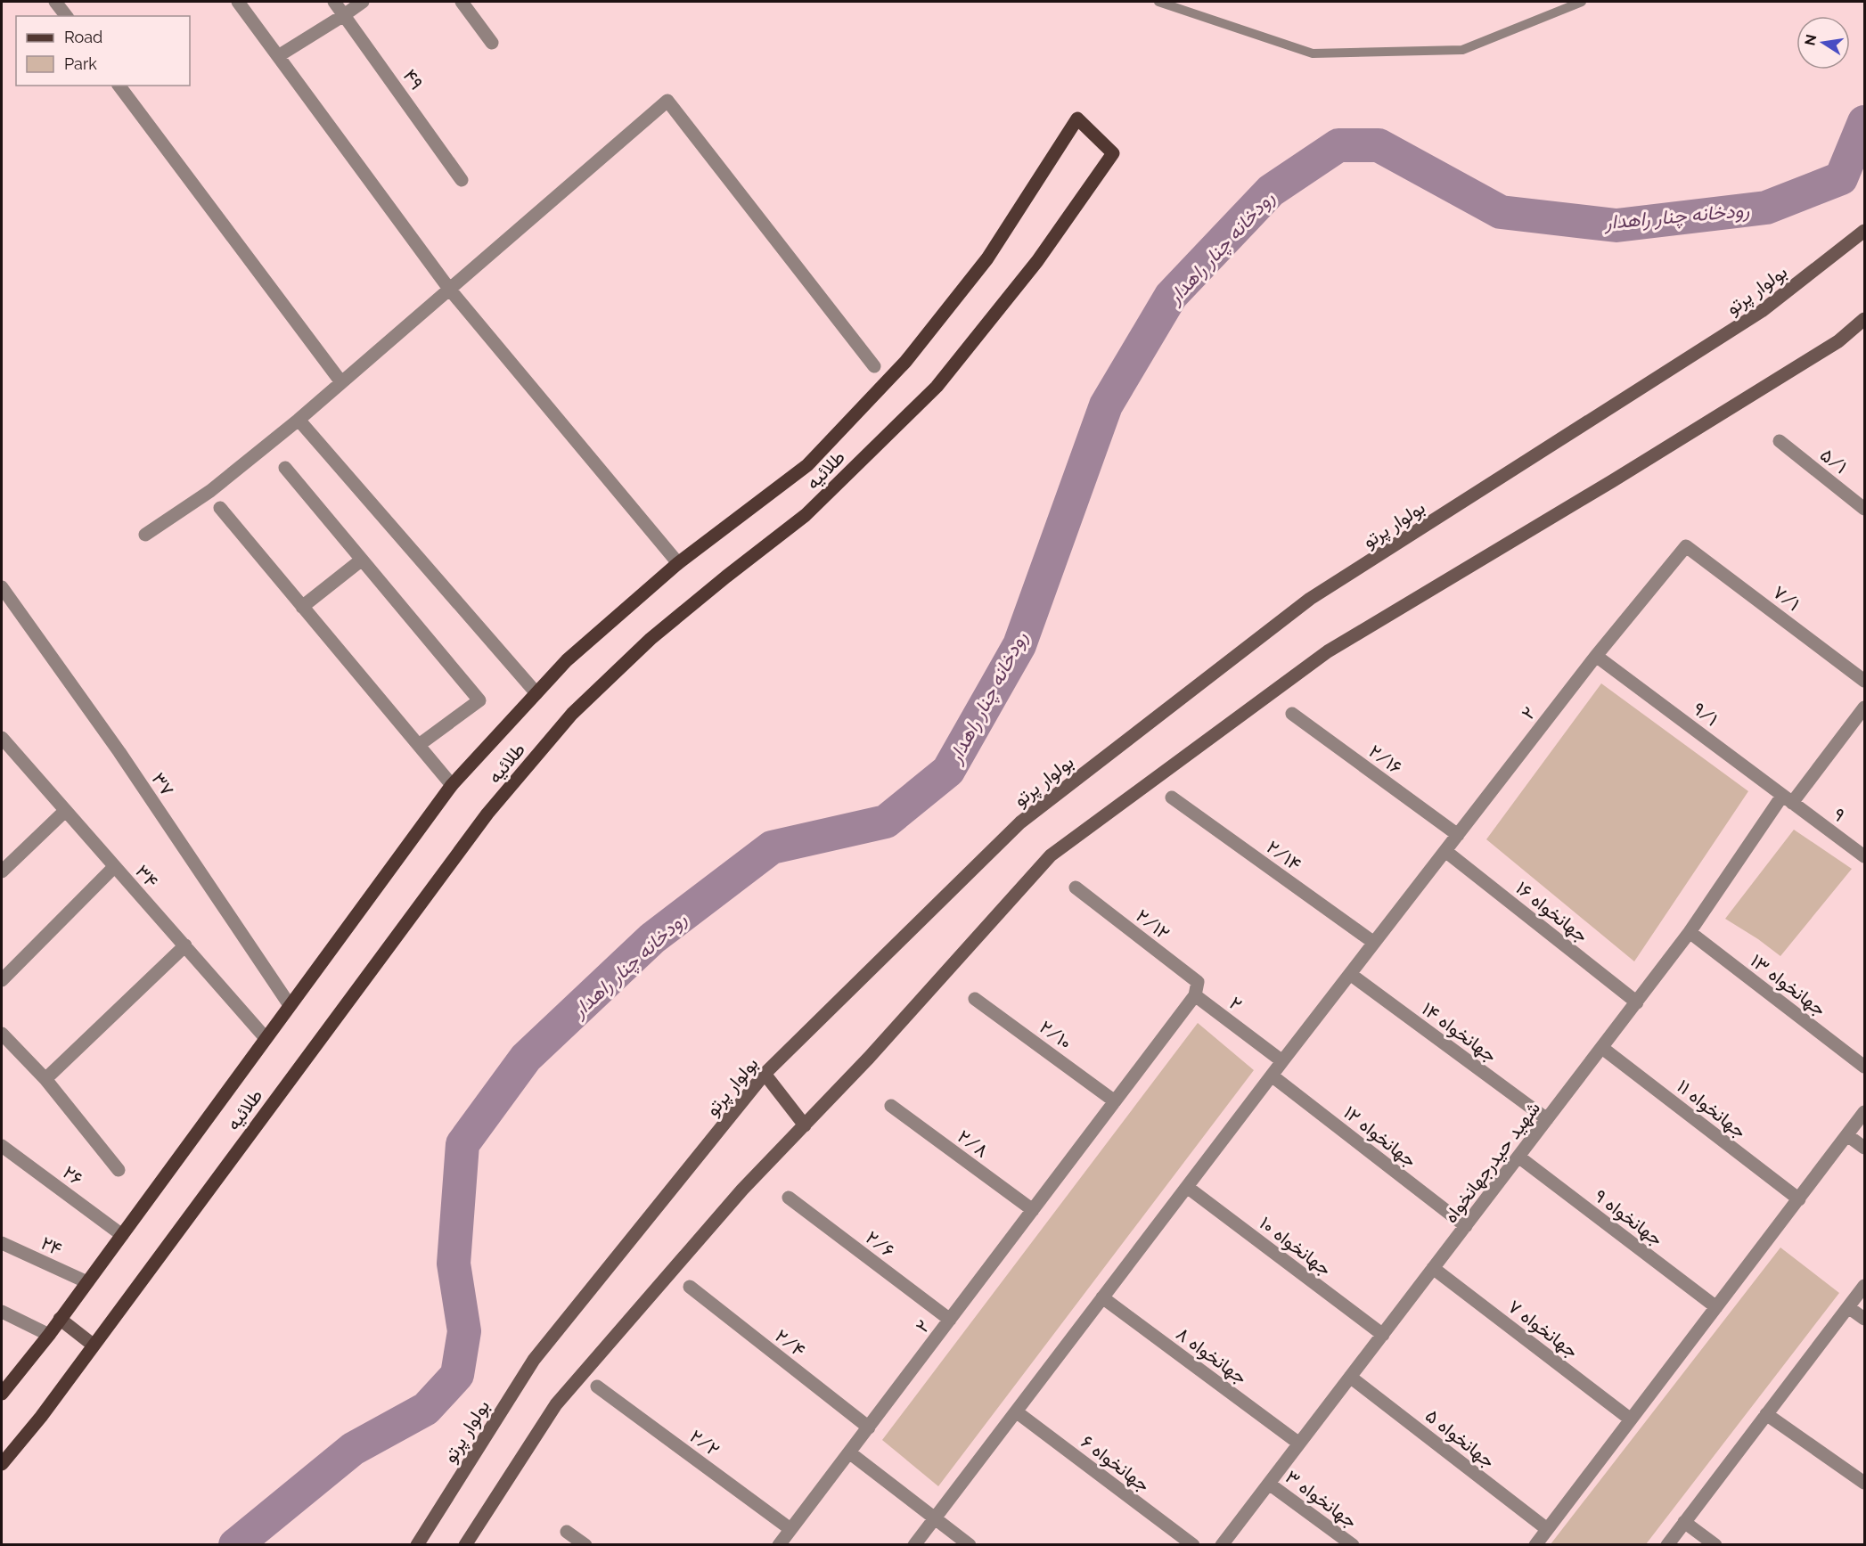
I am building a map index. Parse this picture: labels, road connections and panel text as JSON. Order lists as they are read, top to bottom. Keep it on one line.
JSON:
{"streets":{"main road":["بولوار پرتو","طلائیه"],"street":["۴۹","۵/۱","۷/۱","۲","۹/۱","۲/۱۶","۳۷","۹","۲/۱۴","۳۴","جهانخواه ۱۶","۲/۱۲","جهانخواه ۱۳","جهانخواه ۱۴","۲/۱۰","جهانخواه ۱۱","جهانخواه ۱۲","۲/۸","شهید حیدرجهانخواه","۲۶","جهانخواه ۹","۲/۶","۲۴","جهانخواه ۱۰","جهانخواه ۷","۲/۴","جهانخواه ۸","جهانخواه ۵","۲/۲","جهانخواه ۶","جهانخواه ۳"]},"crossings":[["طلائیه","۳۷"],["طلائیه","۳۴"],["طلائیه","۲۶"],["طلائیه","۲۴"],["۷/۱","۲"],["۲","۹/۱"],["۲","۲/۱۶"],["۲","۲/۱۴"],["۲","جهانخواه ۱۶"],["۲","۲/۱۲"],["۲","جهانخواه ۱۴"],["۲","۲/۱۰"],["۲","۲/۸"],["۲","۲/۶"],["۲","۲/۴"],["۲","۲/۲"],["۹/۱","۹"],["۹/۱","شهید حیدرجهانخواه"],["۹","شهید حیدرجهانخواه"],["جهانخواه ۱۶","شهید حیدرجهانخواه"],["جهانخواه ۱۳","شهید حیدرجهانخواه"],["جهانخواه ۱۴","شهید حیدرجهانخواه"],["جهانخواه ۱۱","شهید حیدرجهانخواه"],["جهانخواه ۱۲","شهید حیدرجهانخواه"],["شهید حیدرجهانخواه","جهانخواه ۹"],["شهید حیدرجهانخواه","جهانخواه ۱۰"],["شهید حیدرجهانخواه","جهانخواه ۷"],["شهید حیدرجهانخواه","جهانخواه ۸"],["شهید حیدرجهانخواه","جهانخواه ۵"],["شهید حیدرجهانخواه","جهانخواه ۳"]],"water":["رودخانه چنار راهدار"],"legend":["Road","Park"],"north":"left"}
